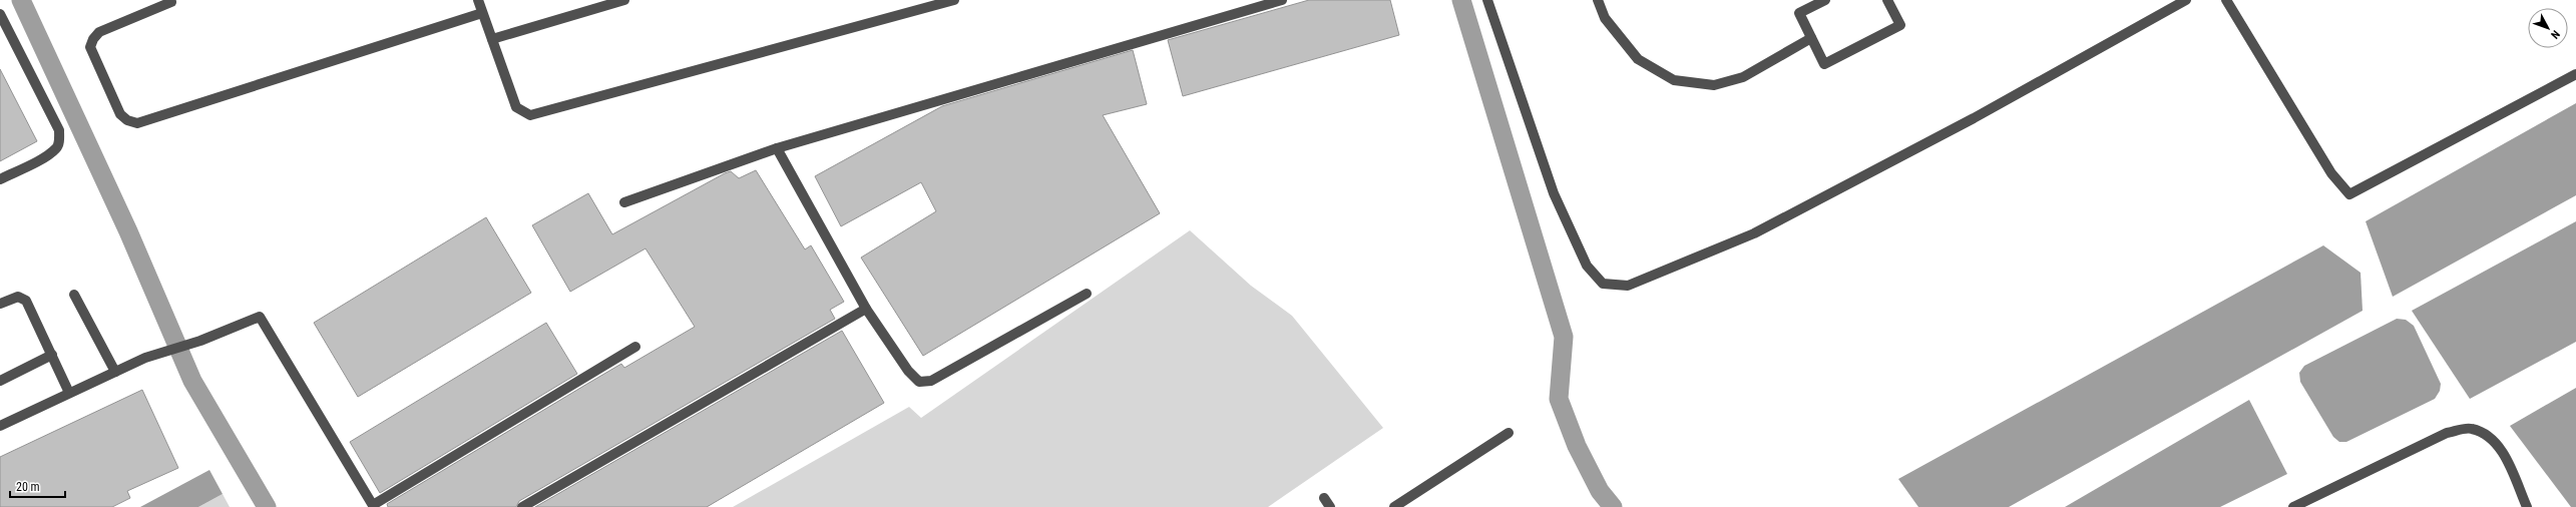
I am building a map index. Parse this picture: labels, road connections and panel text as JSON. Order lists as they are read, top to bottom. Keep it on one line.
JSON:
{"scale_bar":"20 m","north":"bottom right"}
